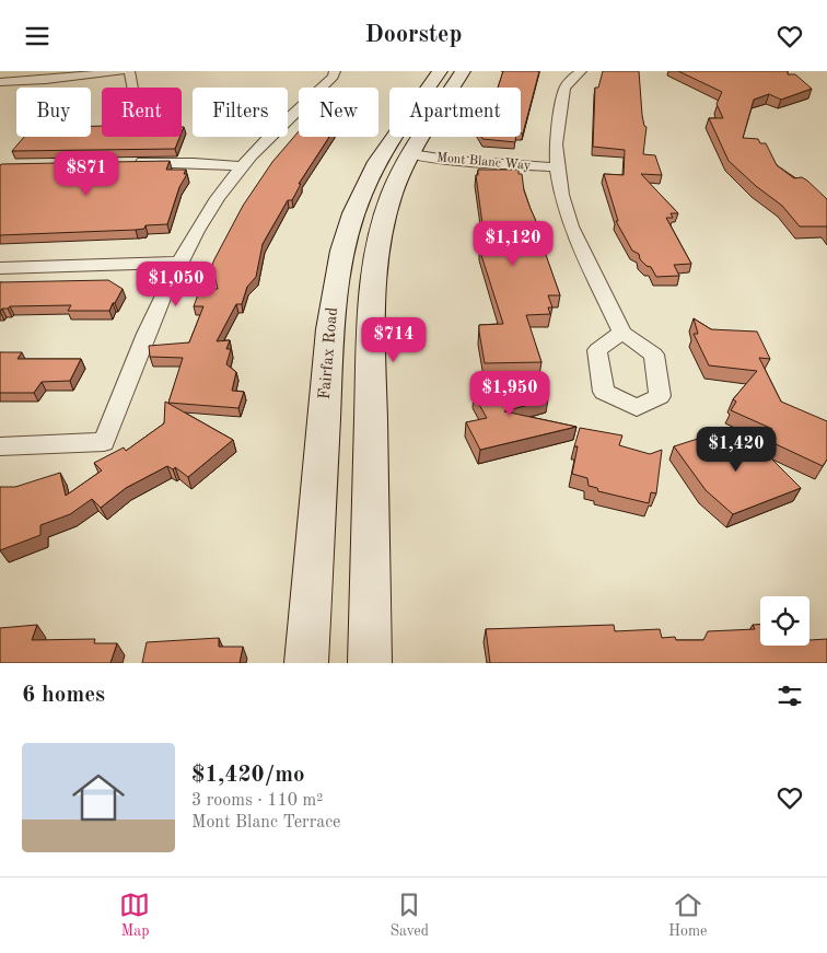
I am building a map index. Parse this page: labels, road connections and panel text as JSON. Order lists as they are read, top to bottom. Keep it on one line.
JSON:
{"streets":{"main road":["Fairfax Road"],"street":["Mont Blanc Way"]},"crossings":[["Mont Blanc Way","Fairfax Road"]],"page":{"header":"Doorstep","chip":["Buy","Rent","Filters","New","Apartment"],"price":["$871","$1,120","$1,050","$714","$1,950","$1,420"],"heading":"6 homes","list":[{"name":"$1,420/mo","note":"3 rooms · 110 m² · Mont Blanc Terrace"}],"tabs":["Map","Saved","Home"]}}
